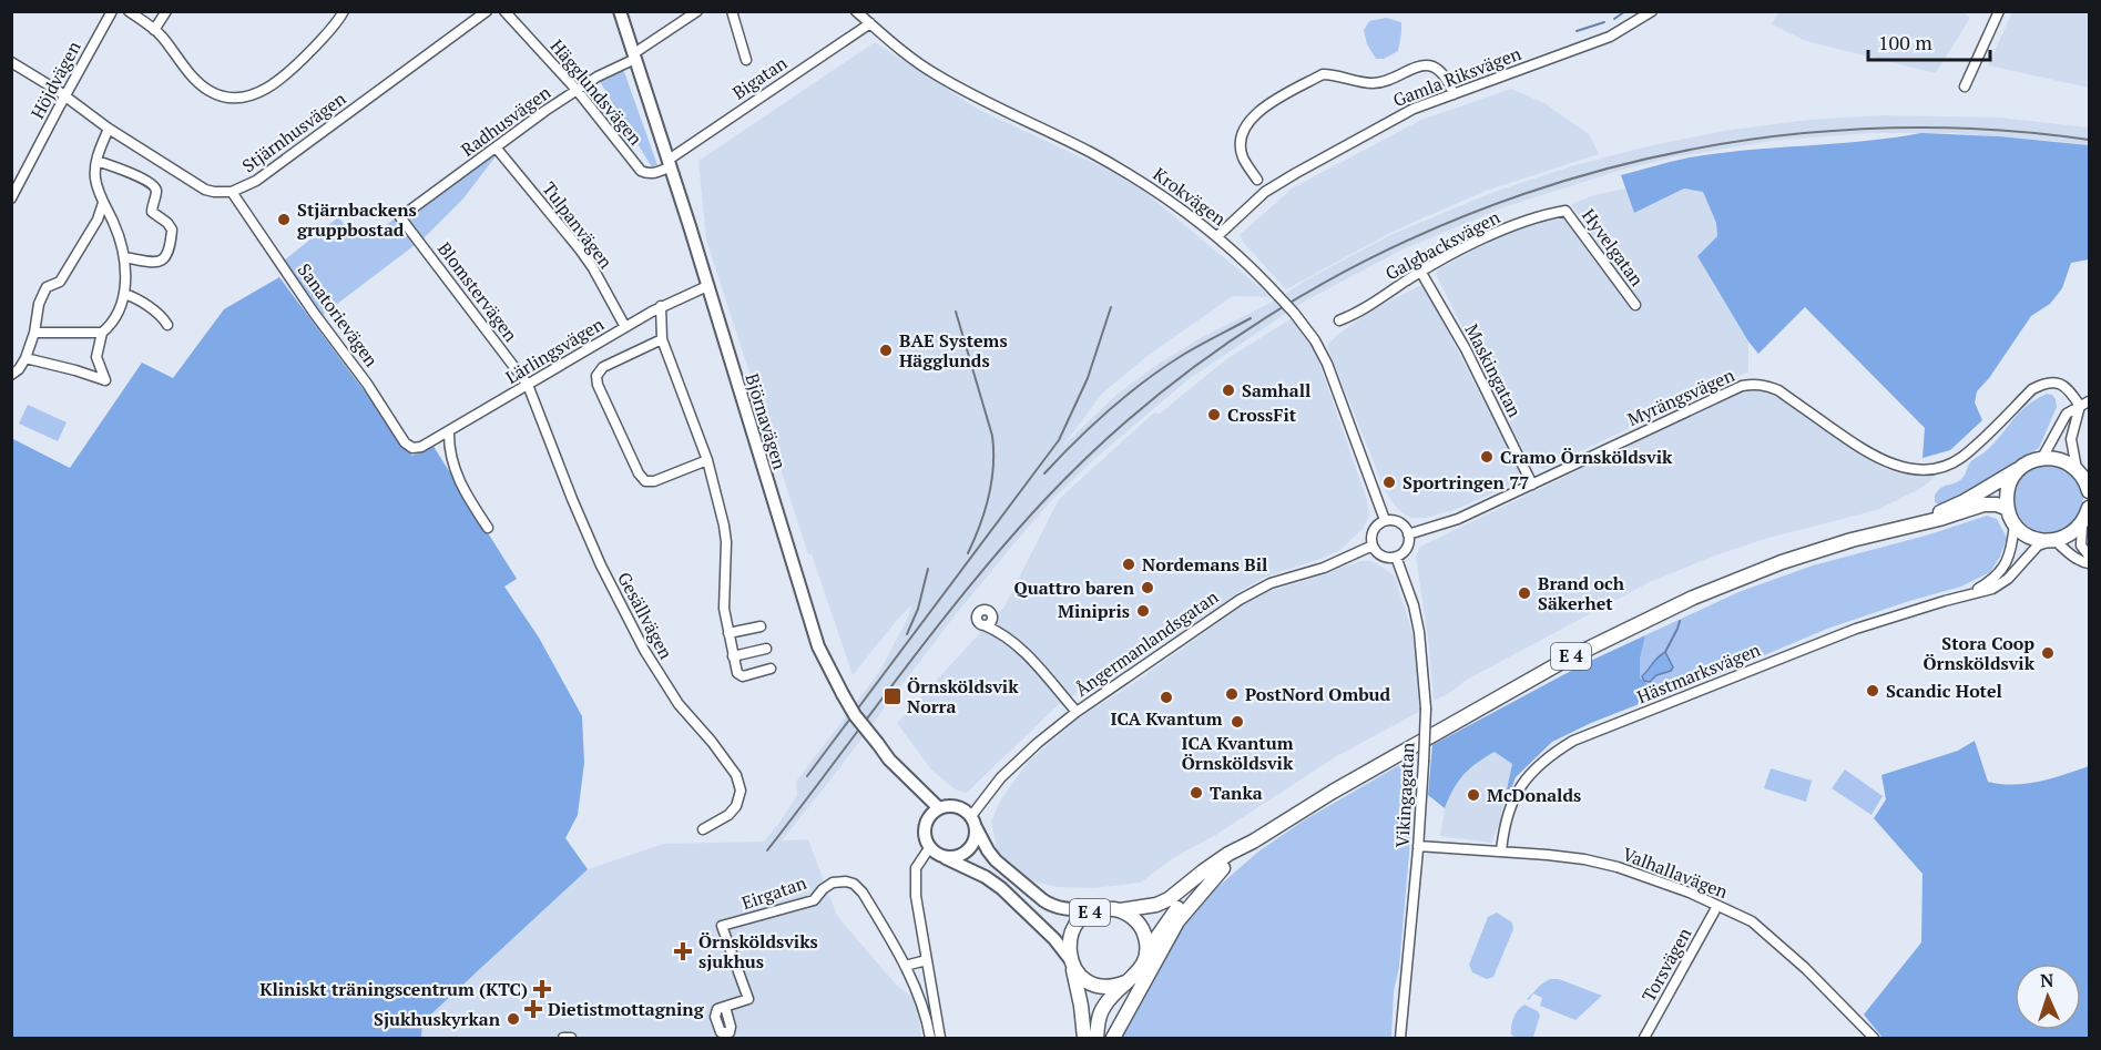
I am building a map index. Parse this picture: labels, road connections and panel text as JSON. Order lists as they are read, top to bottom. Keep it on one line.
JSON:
{"streets":{"highway":["E 4"],"main road":["Björnavägen"],"street":["Gamla Riksvägen","Bigatan","Höjdvägen","Hägglundsvägen","Radhusvägen","Stjärnhusvägen","Krokvägen","Tulpanvägen","Galgbacksvägen","Hyvelgatan","Blomstervägen","Sanatorievägen","Lärlingsvägen","Maskingatan","Myrängsvägen","Gesällvägen","Ångermanlandsgatan","Hästmarksvägen","Vikingagatan","Valhallavägen","Eirgatan","Torsvägen"]},"crossings":[["Gamla Riksvägen","Krokvägen"],["Bigatan","Hägglundsvägen"],["Bigatan","Krokvägen"],["Bigatan","Björnavägen"],["Höjdvägen","Stjärnhusvägen"],["Hägglundsvägen","Radhusvägen"],["Hägglundsvägen","Björnavägen"],["Radhusvägen","Tulpanvägen"],["Radhusvägen","Blomstervägen"],["Radhusvägen","Björnavägen"],["Stjärnhusvägen","Sanatorievägen"],["Krokvägen","Myrängsvägen"],["Krokvägen","Ångermanlandsgatan"],["Krokvägen","Vikingagatan"],["Tulpanvägen","Lärlingsvägen"],["Galgbacksvägen","Hyvelgatan"],["Galgbacksvägen","Maskingatan"],["Blomstervägen","Lärlingsvägen"],["Blomstervägen","Gesällvägen"],["Sanatorievägen","Lärlingsvägen"],["Lärlingsvägen","Björnavägen"],["Lärlingsvägen","Gesällvägen"],["Maskingatan","Myrängsvägen"],["Myrängsvägen","Ångermanlandsgatan"],["Myrängsvägen","Vikingagatan"],["Björnavägen","Ångermanlandsgatan"],["Ångermanlandsgatan","Vikingagatan"],["Hästmarksvägen","Valhallavägen"],["Vikingagatan","Valhallavägen"],["Valhallavägen","Torsvägen"]],"places":{"other":["Stjärnbackens gruppbostad","BAE Systems Hägglunds","Samhall","CrossFit","Cramo Örnsköldsvik","Sportringen 77","Nordemans Bil","Quattro baren","Brand och Säkerhet","Minipris","Stora Coop Örnsköldsvik","Scandic Hotel","PostNord Ombud","ICA Kvantum","ICA Kvantum Örnsköldsvik","Tanka","McDonalds","Sjukhuskyrkan"],"transit":["Örnsköldsvik Norra"],"health":["Örnsköldsviks sjukhus","Kliniskt träningscentrum (KTC)","Dietistmottagning"]},"scale_bar":"100 m","north":"top"}
